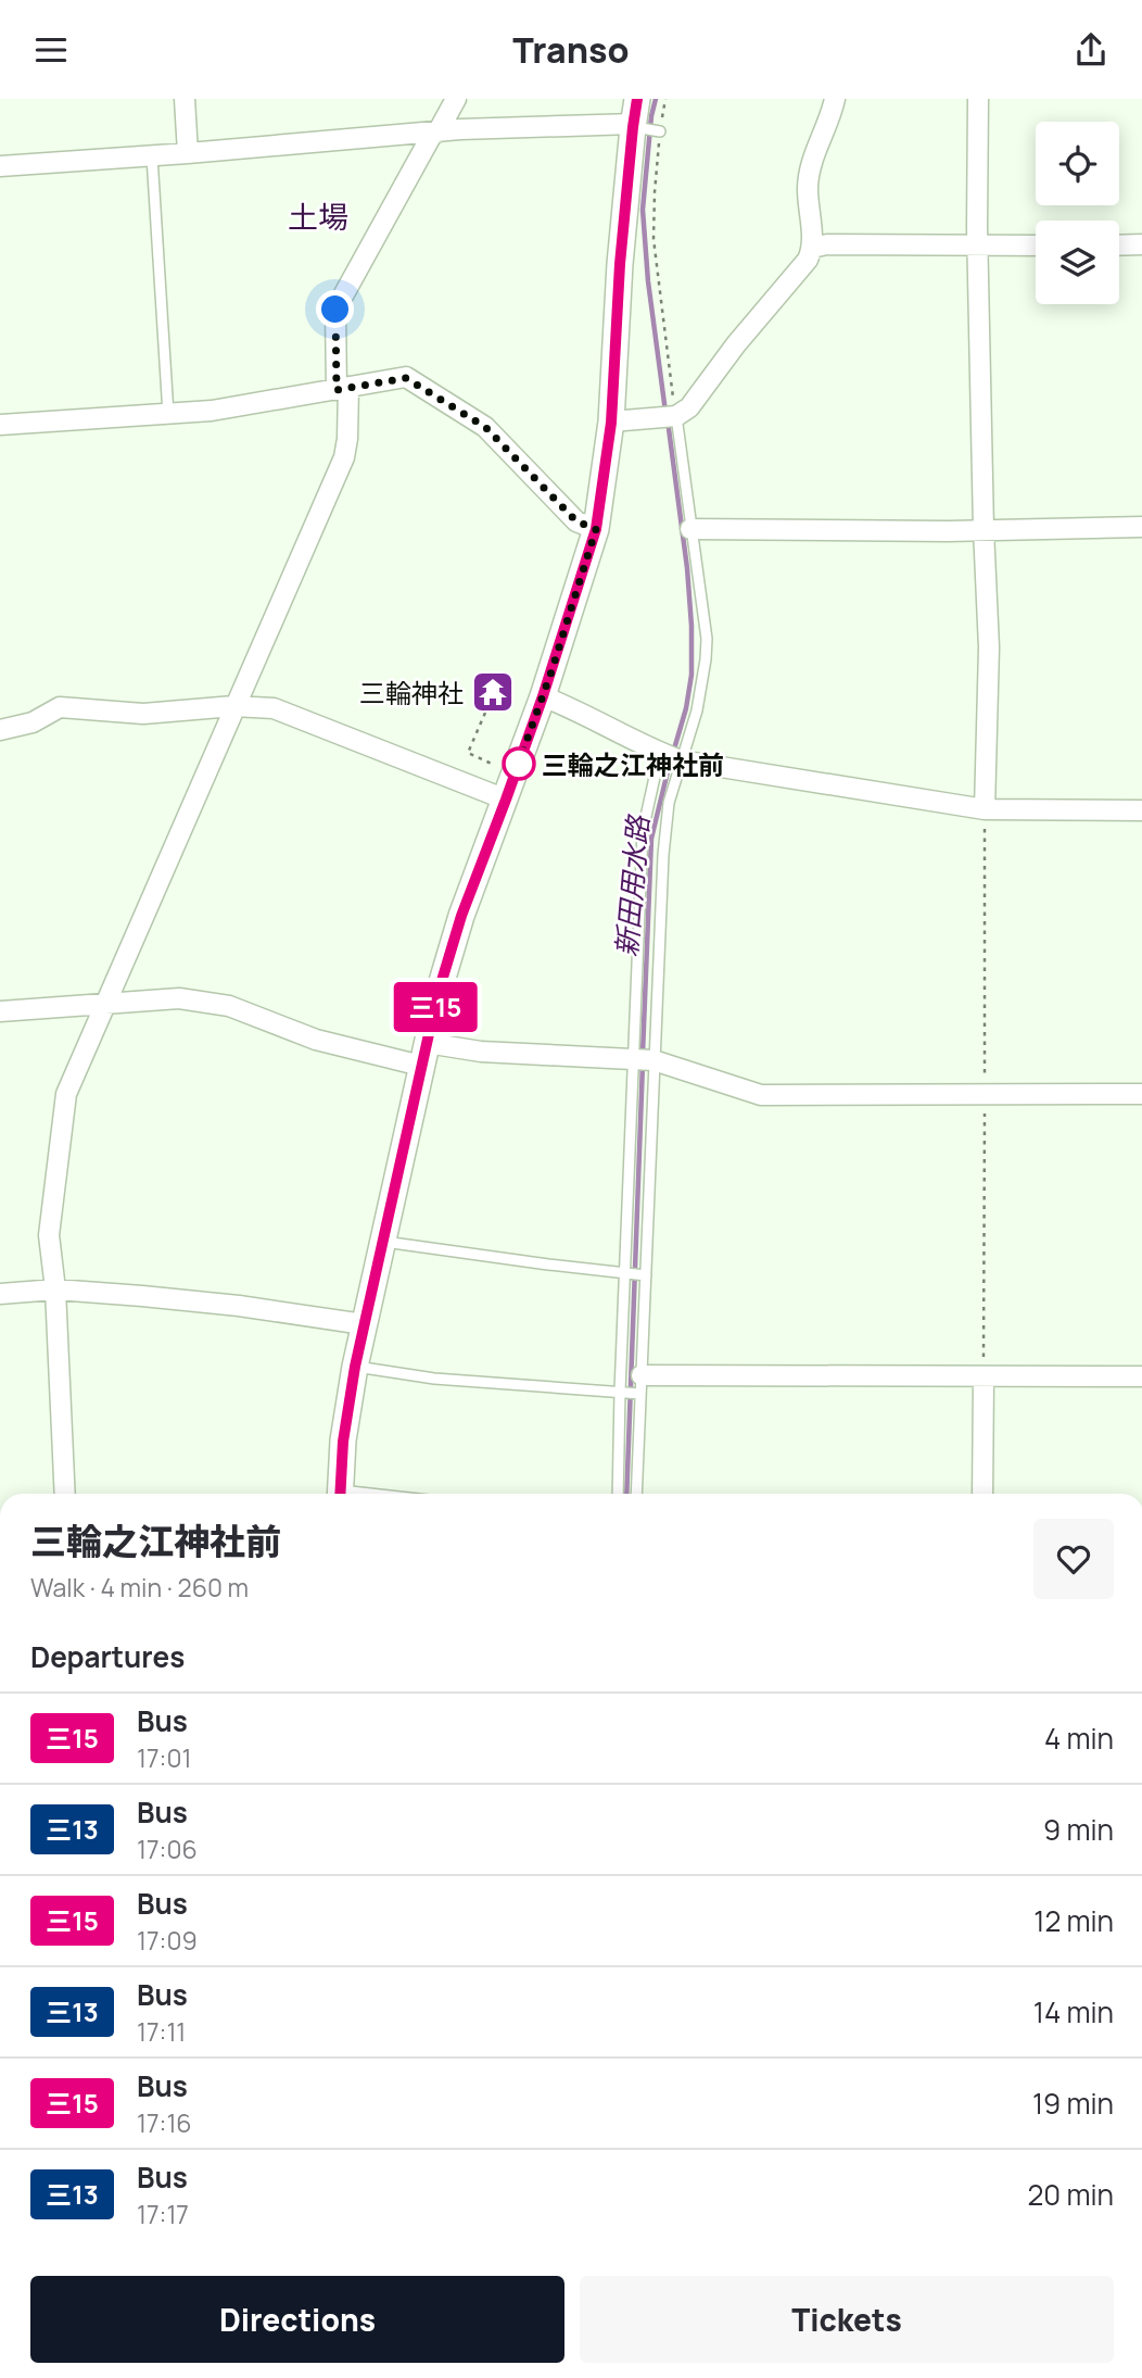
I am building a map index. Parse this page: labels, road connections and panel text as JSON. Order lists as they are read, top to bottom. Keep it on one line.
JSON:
{"districts":["土場"],"water":["新田用水路"],"places":{"temple":["三輪神社"],"other":["三輪之江神社前"]},"lines":["bus line 三15"],"page":{"header":"Transo","on_map":"三15","heading":[["三輪之江神社前","Walk · 4 min · 260 m"],"Departures"],"list":[{"mark":"三15","name":"Bus","note":"17:01","value":"4 min"},{"mark":"三13","name":"Bus","note":"17:06","value":"9 min"},{"mark":"三15","name":"Bus","note":"17:09","value":"12 min"},{"mark":"三13","name":"Bus","note":"17:11","value":"14 min"},{"mark":"三15","name":"Bus","note":"17:16","value":"19 min"},{"mark":"三13","name":"Bus","note":"17:17","value":"20 min"}],"buttons":["Directions","Tickets"]}}
